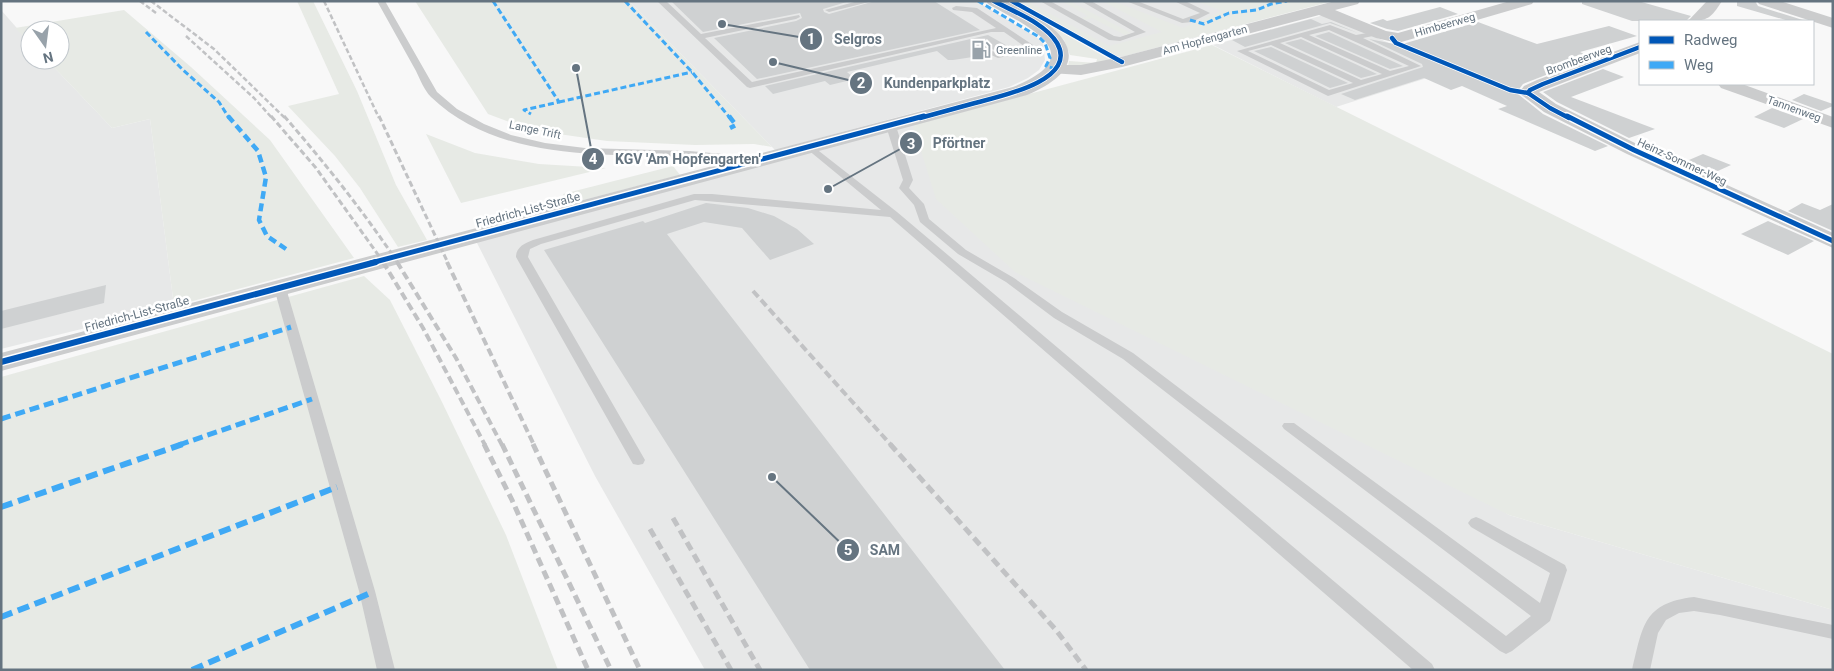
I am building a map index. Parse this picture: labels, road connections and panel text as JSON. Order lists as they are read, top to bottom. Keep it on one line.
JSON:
{"streets":{"street":["Himbeerweg","Am Hopfengarten","Brombeerweg","Tannenweg","Heinz-Sommer-Weg","Friedrich-List-Straße"],"lane":["Lange Trift"]},"crossings":[["Am Hopfengarten","Friedrich-List-Straße"],["Brombeerweg","Heinz-Sommer-Weg"],["Lange Trift","Friedrich-List-Straße"]],"places":{"other":["Selgros","Kundenparkplatz","KGV 'Am Hopfengarten'","Pförtner","SAM"],"fuel station":["Greenline"]},"legend":["Radweg","Weg"],"north":"bottom"}
